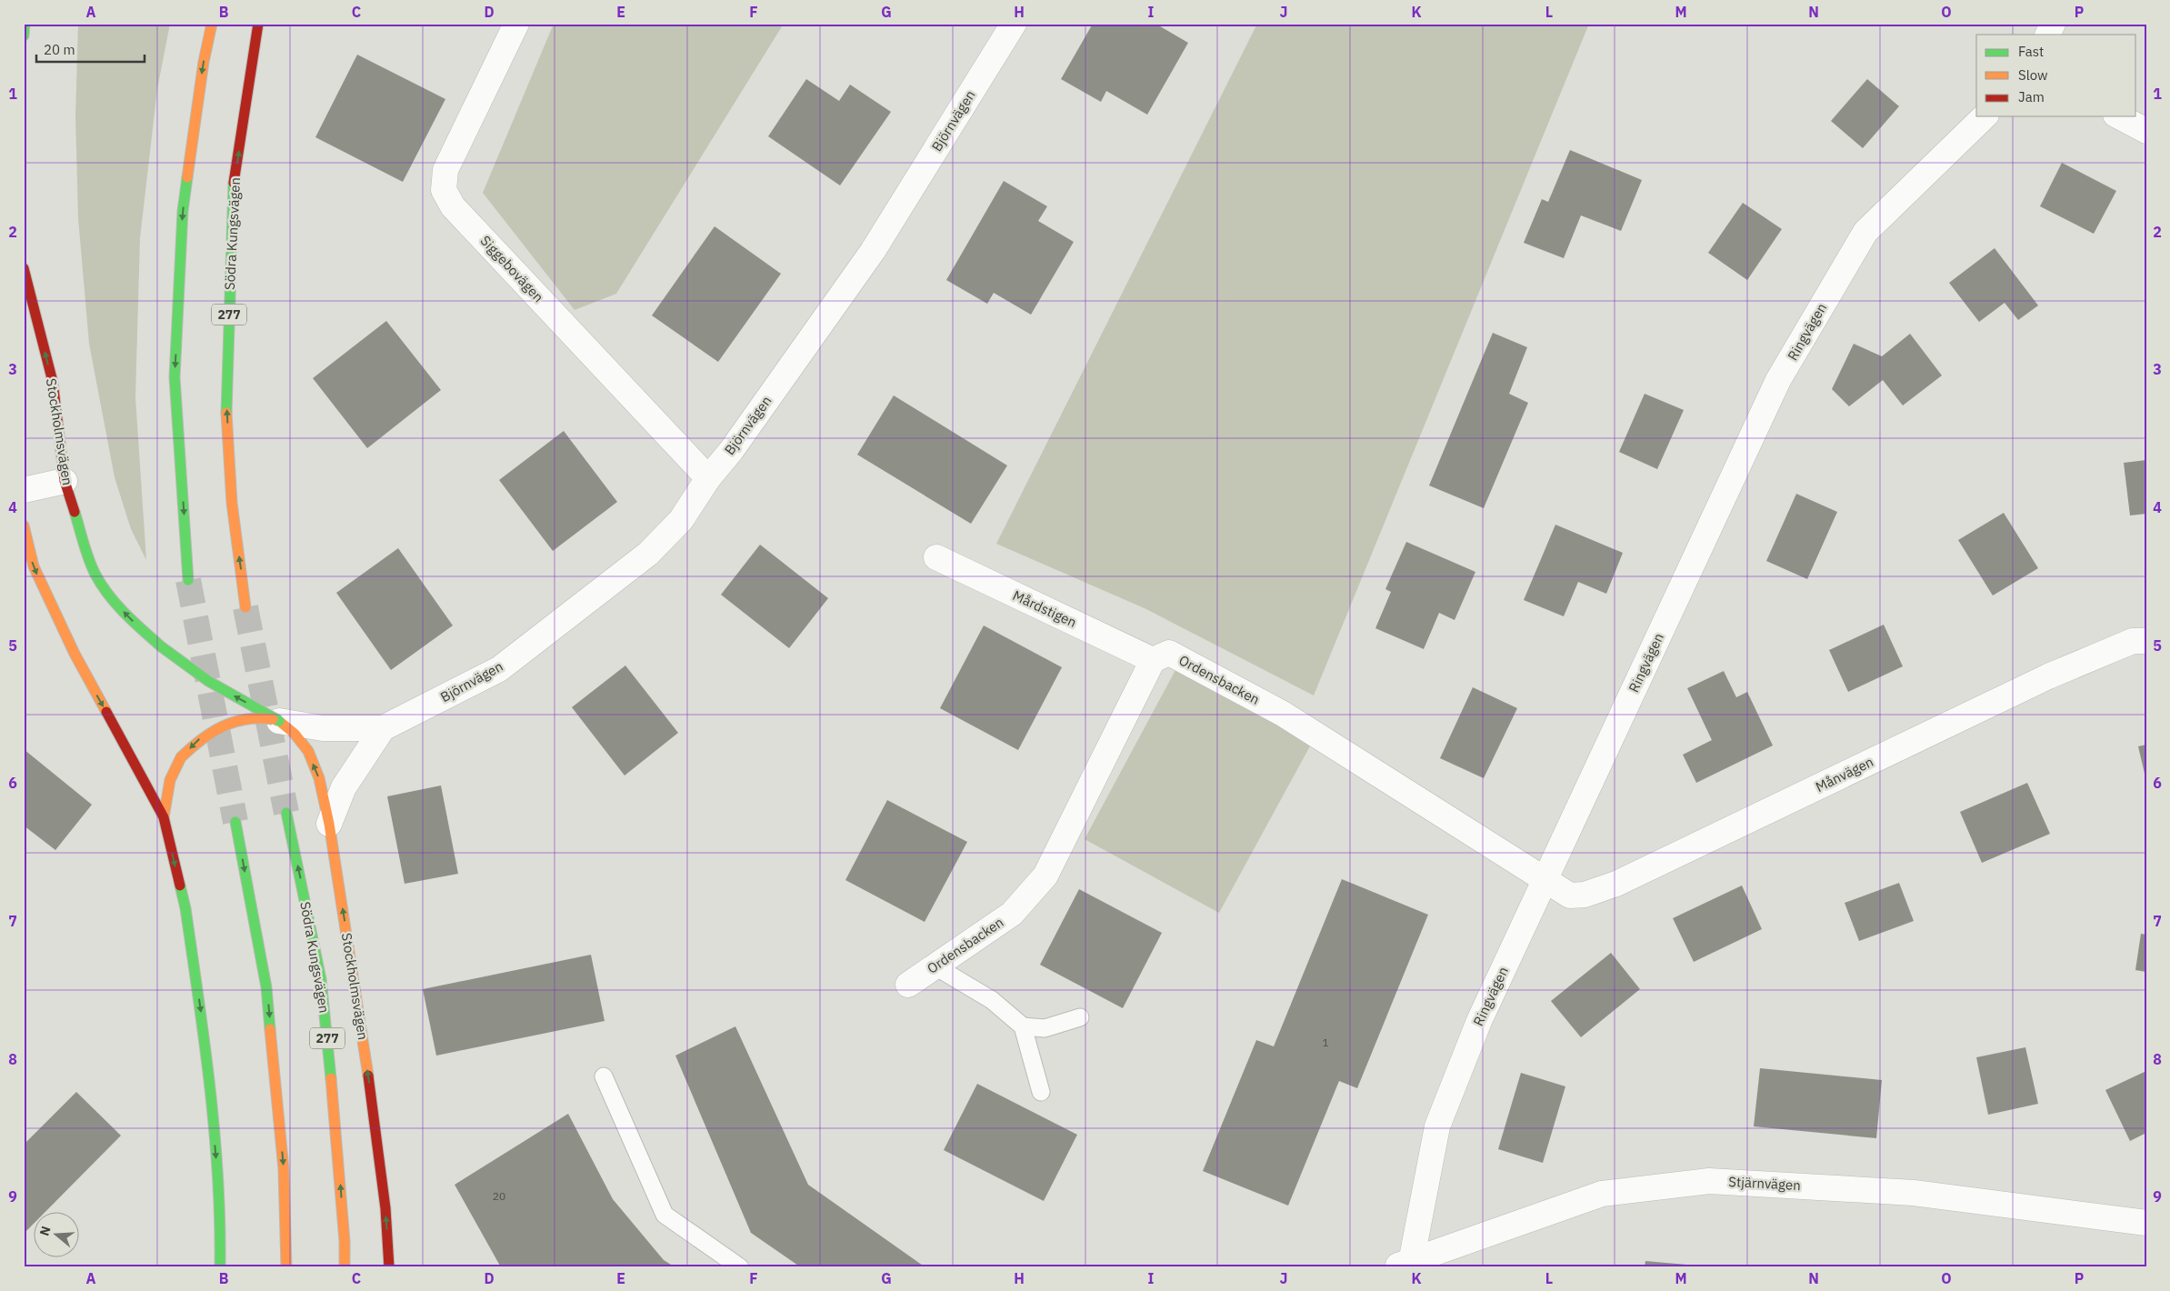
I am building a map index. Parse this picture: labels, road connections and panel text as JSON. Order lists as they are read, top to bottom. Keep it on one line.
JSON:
{"streets":{"street":["Björnvägen","Södra Kungsvägen","Siggebovägen","277","Ringvägen","Stockholmsvägen","Mårdstigen","Ordensbacken","Månvägen","Stjärnvägen"]},"crossings":[["Björnvägen","Siggebovägen"],["Björnvägen","Stockholmsvägen"],["Ringvägen","Ordensbacken"],["Ringvägen","Månvägen"],["Ringvägen","Stjärnvägen"],["Mårdstigen","Ordensbacken"],["Ordensbacken","Månvägen"]],"house_numbers":["1","20"],"legend":["Fast","Slow","Jam"],"scale_bar":"20 m","north":"left","grid":{"columns":["A","B","C","D","E","F","G","H","I","J","K","L","M","N","O","P"],"rows":["1","2","3","4","5","6","7","8","9"]}}
